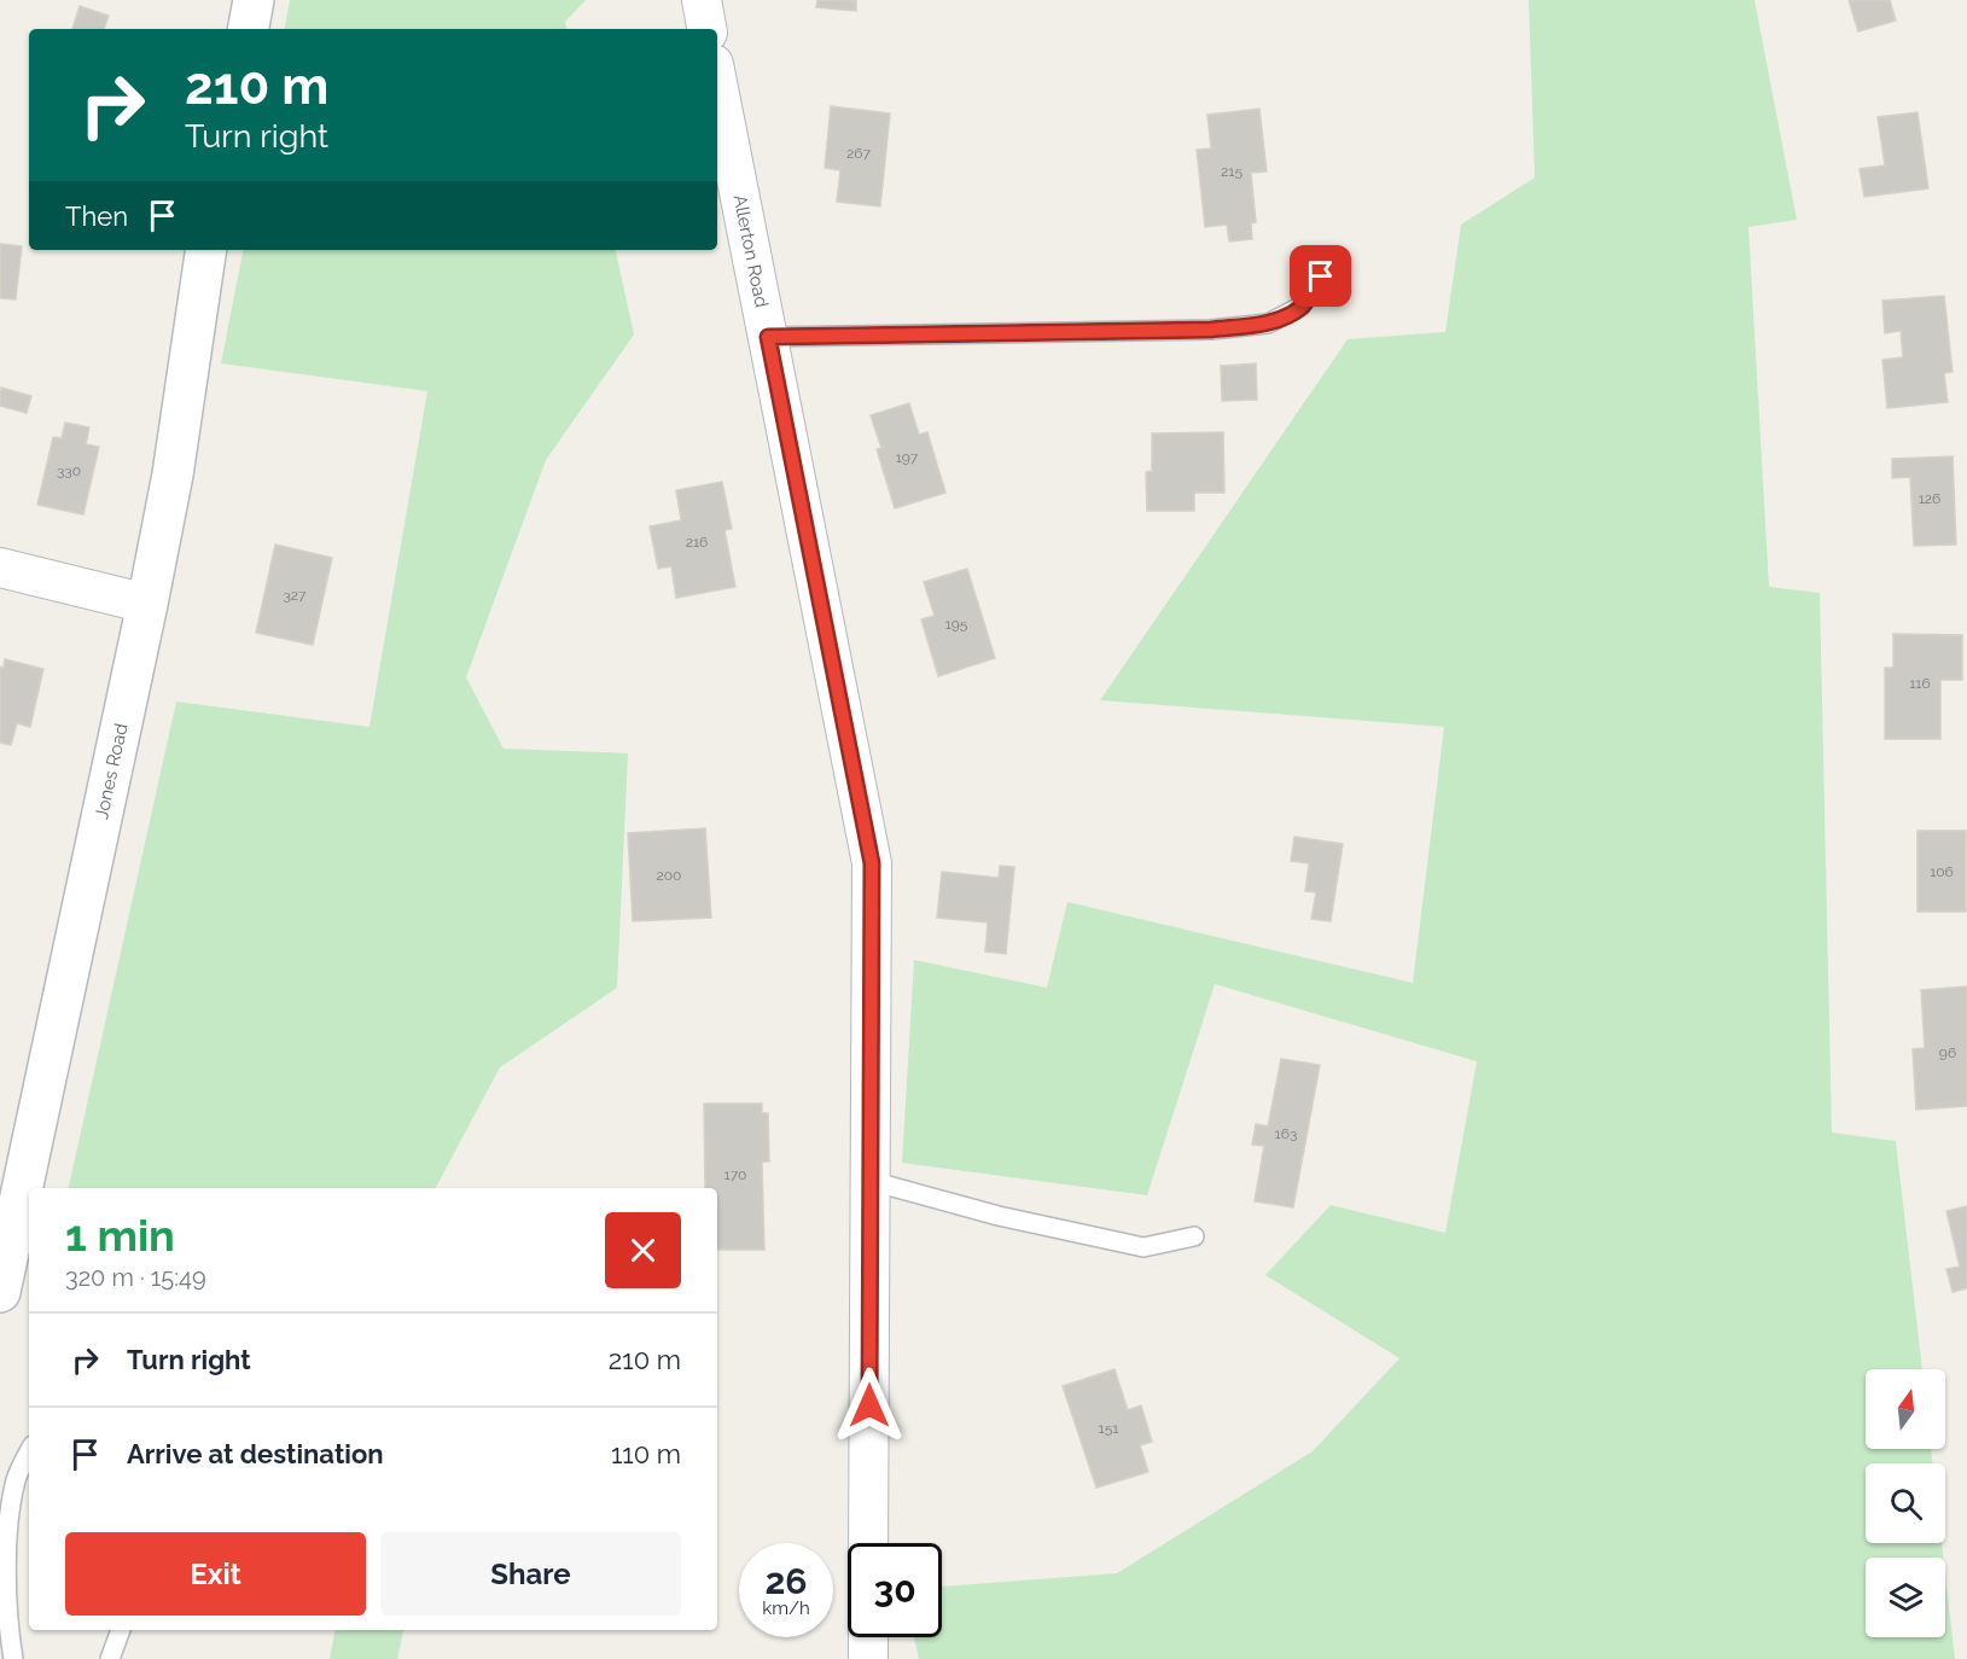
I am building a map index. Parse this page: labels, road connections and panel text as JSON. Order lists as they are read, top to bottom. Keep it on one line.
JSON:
{"streets":{"street":["Allerton Road","Jones Road"]},"house_numbers":["267","215","197","330","126","216","327","195","116","106","200","96","163","170","151"],"north":"top","page":{"turn":["210 m","Turn right"],"then":"Then","heading":["1 min","320 m · 15:49"],"list":[{"name":"Turn right","value":"210 m"},{"name":"Arrive at destination","value":"110 m"}],"buttons":["Exit","Share"],"speed":"26 km/h","limit":"30"}}
